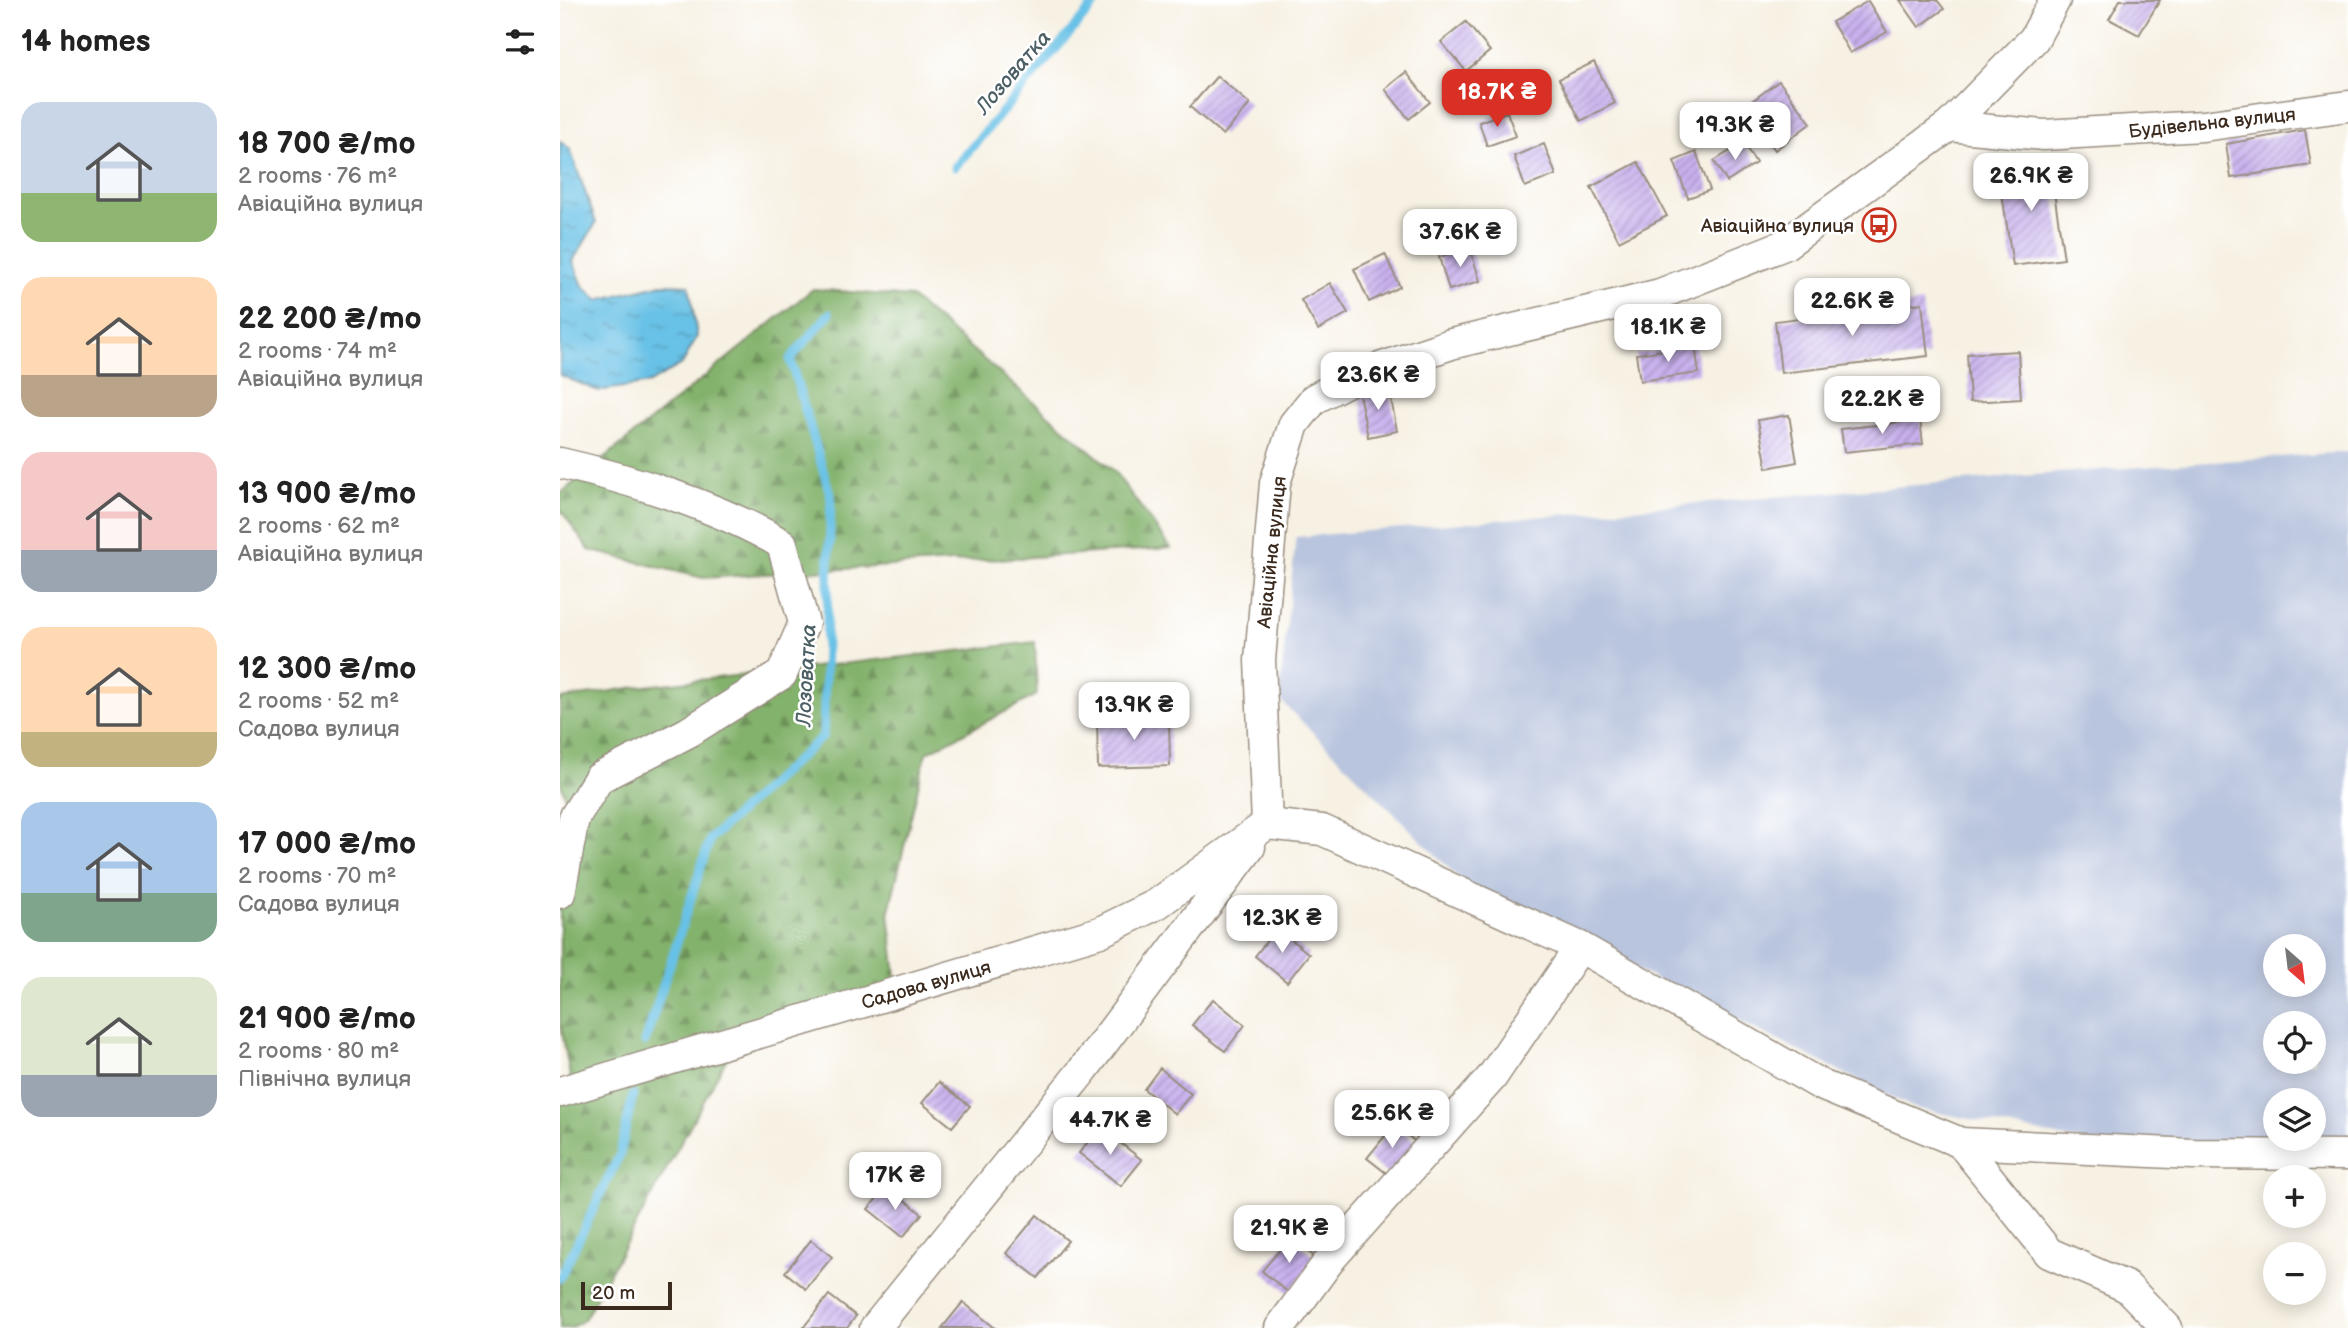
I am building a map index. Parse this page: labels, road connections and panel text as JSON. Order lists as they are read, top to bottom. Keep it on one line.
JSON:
{"streets":{"street":["Будівельна вулиця","Авіаційна вулиця","Садова вулиця"]},"crossings":[["Будівельна вулиця","Авіаційна вулиця"],["Авіаційна вулиця","Садова вулиця"]],"water":["Лозоватка"],"places":{"bus stop":["Авіаційна вулиця"]},"scale_bar":"20 m","north":"bottom right","page":{"heading":"14 homes","price":["18.7K ₴","19.3K ₴","26.9K ₴","37.6K ₴","22.6K ₴","18.1K ₴","23.6K ₴","22.2K ₴","13.9K ₴","12.3K ₴","25.6K ₴","44.7K ₴","17K ₴","21.9K ₴"],"list":[{"name":"18 700 ₴/mo","note":"2 rooms · 76 m² · Авіаційна вулиця"},{"name":"22 200 ₴/mo","note":"2 rooms · 74 m² · Авіаційна вулиця"},{"name":"13 900 ₴/mo","note":"2 rooms · 62 m² · Авіаційна вулиця"},{"name":"12 300 ₴/mo","note":"2 rooms · 52 m² · Садова вулиця"},{"name":"17 000 ₴/mo","note":"2 rooms · 70 m² · Садова вулиця"},{"name":"21 900 ₴/mo","note":"2 rooms · 80 m² · Північна вулиця"}],"map_buttons":["+","−"],"scale":"20 m"}}
